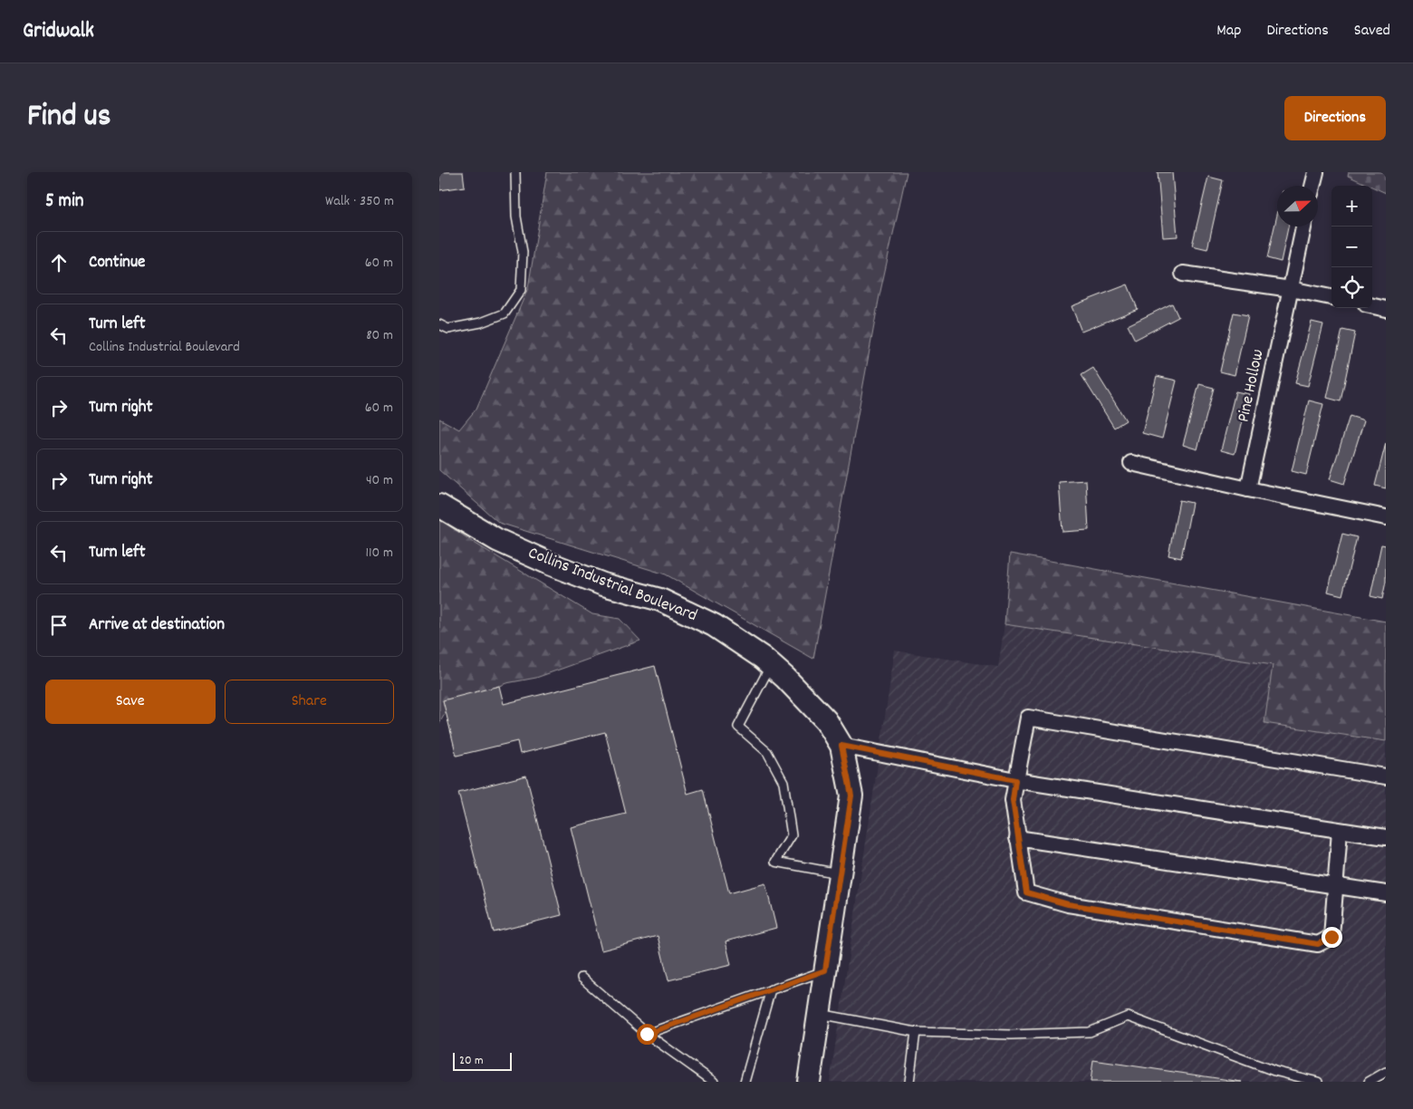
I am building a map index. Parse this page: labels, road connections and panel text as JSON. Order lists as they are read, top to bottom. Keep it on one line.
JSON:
{"streets":{"street":["Pine Hollow","Collins Industrial Boulevard"]},"scale_bar":"20 m","north":"right","page":{"header":"Gridwalk","nav":["Map","Directions","Saved"],"title":"Find us","buttons":["Directions",["Save","Share"]],"heading":["5 min","Walk · 350 m"],"map_buttons":["+","−"],"list":[["Continue","60 m"],["Turn left","Collins Industrial Boulevard","80 m"],["Turn right","60 m"],["Turn right","40 m"],["Turn left","110 m"],"Arrive at destination"],"scale":"20 m"}}
